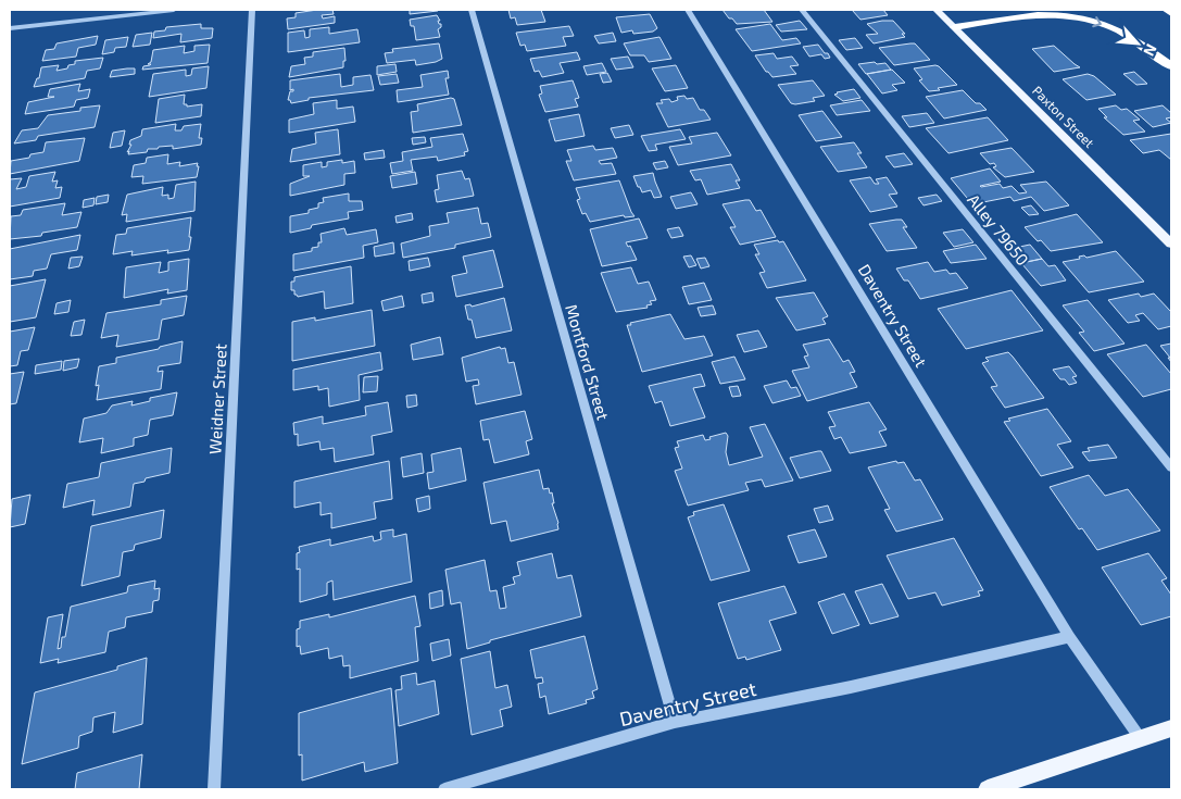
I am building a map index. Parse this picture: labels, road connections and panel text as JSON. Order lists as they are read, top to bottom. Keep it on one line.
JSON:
{"streets":{"main road":["Paxton Street"],"street":["Alley 79650","Daventry Street","Montford Street","Weidner Street"]},"crossings":[["Daventry Street","Montford Street"]],"north":"bottom right"}
